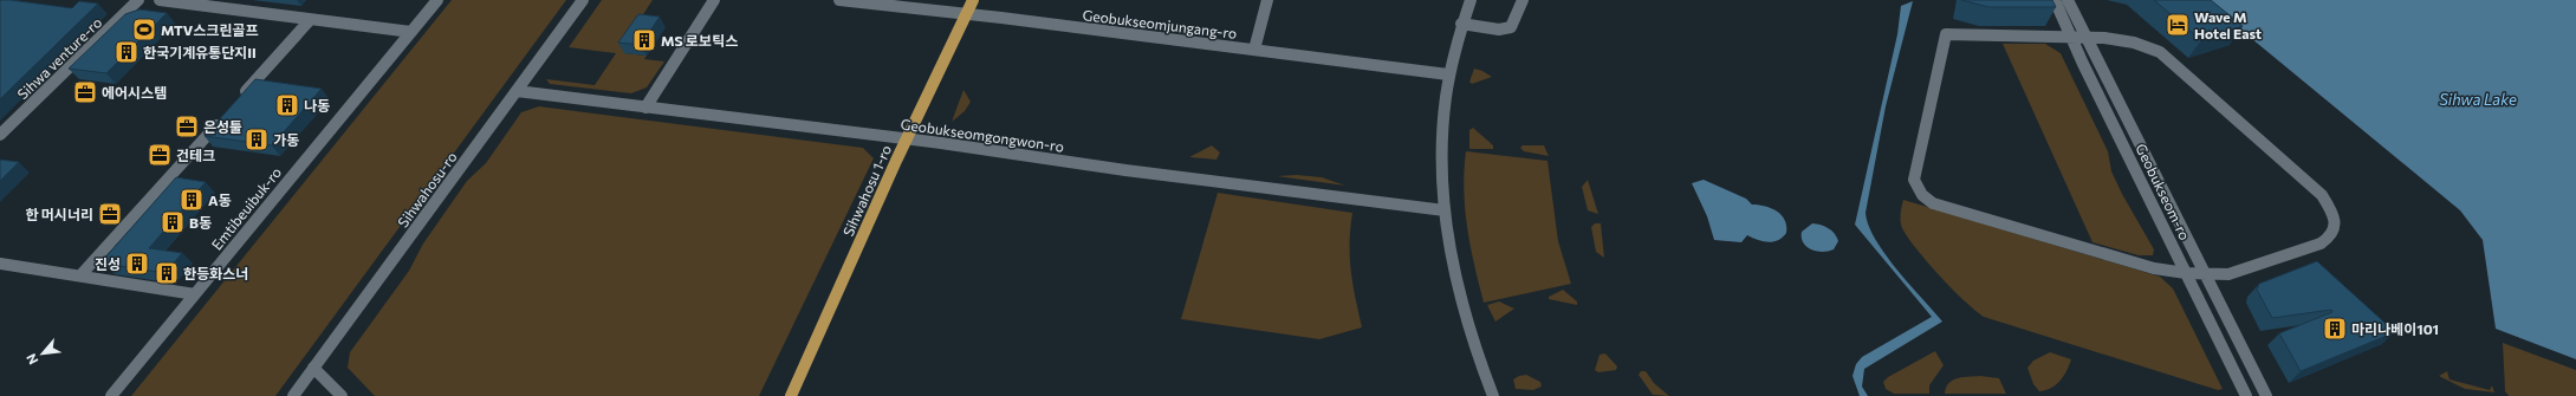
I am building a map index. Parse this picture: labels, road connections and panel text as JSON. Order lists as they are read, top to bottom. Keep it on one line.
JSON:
{"streets":{"main road":["Sihwahosu 1-ro"],"street":["Geobukseomjungang-ro","Sihwa venture-ro","Geobukseomgongwon-ro","Sihwahosu-ro","Geobukseom-ro","Emtibeuibuk-ro"]},"crossings":[["Geobukseomjungang-ro","Sihwahosu 1-ro"],["Geobukseomgongwon-ro","Sihwahosu-ro"],["Geobukseomgongwon-ro","Sihwahosu 1-ro"]],"water":["Sihwa Lake"],"places":{"hotel":["Wave M Hotel East"],"sports":["MTV스크린골프"],"building":["MS 로보틱스","한국기계유통단지II","나동","가동","A동","B동","진성","한등화스너","마리나베이101"],"office":["에어시스템","은성툴","건테크","한 머시너리"]},"north":"bottom left"}
